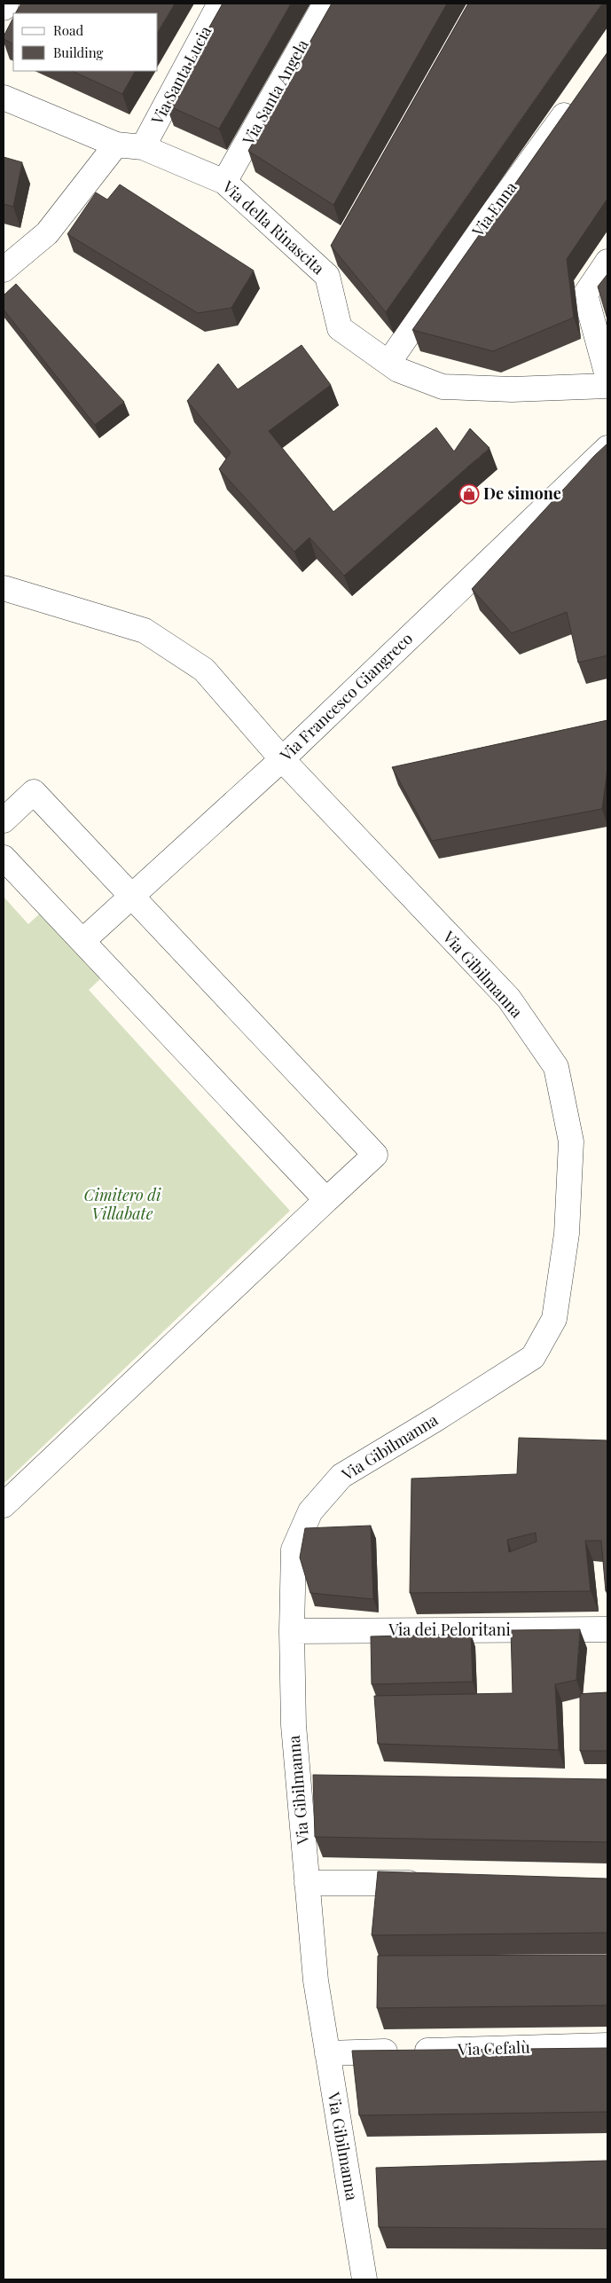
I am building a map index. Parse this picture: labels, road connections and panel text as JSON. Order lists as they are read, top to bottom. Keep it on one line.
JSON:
{"streets":{"street":["Via Santa Lucia","Via Santa Angela","Via Enna","Via della Rinascita","Via Francesco Giangreco","Via Gibilmanna","Via dei Peloritani","Via Cefalù"]},"crossings":[["Via Santa Lucia","Via della Rinascita"],["Via Santa Angela","Via della Rinascita"],["Via Enna","Via della Rinascita"],["Via Francesco Giangreco","Via Gibilmanna"],["Via Gibilmanna","Via dei Peloritani"],["Via Gibilmanna","Via Cefalù"]],"parks":["Cimitero di Villabate"],"places":{"shop":["De simone"]},"legend":["Road","Building"]}
